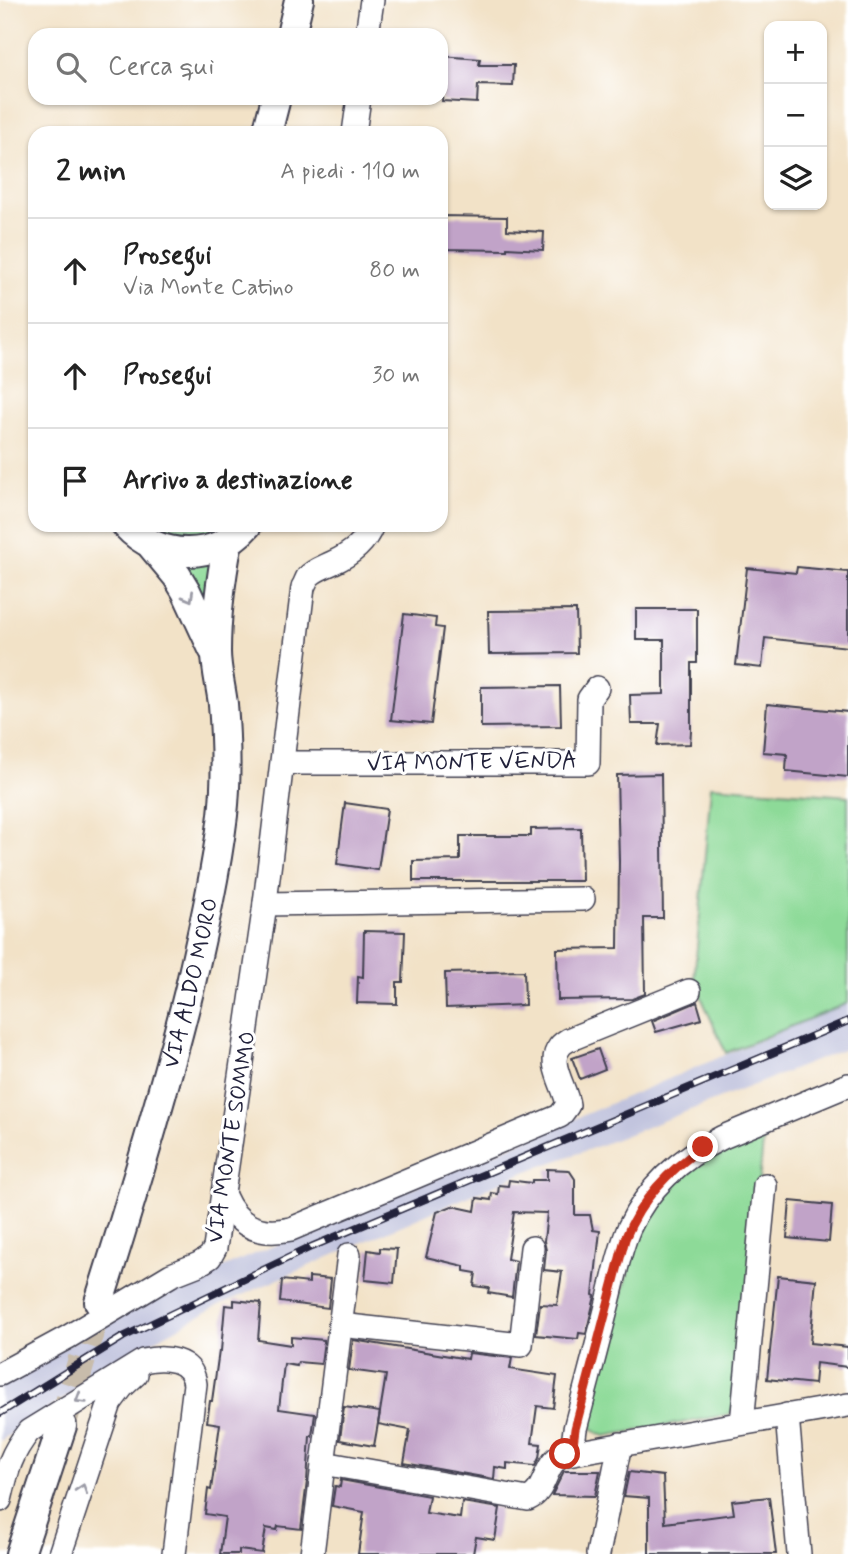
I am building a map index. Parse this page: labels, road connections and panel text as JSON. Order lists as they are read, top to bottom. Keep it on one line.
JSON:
{"streets":{"main road":["VIA ALDO MORO"],"street":["VIA MONTE VENDA","VIA MONTE SOMMO"]},"crossings":[["VIA MONTE VENDA","VIA MONTE SOMMO"]],"page":{"map_buttons":["+","−"],"search":"Cerca qui","heading":["2 min","A piedi · 110 m"],"list":[["Prosegui","Via Monte Catino","80 m"],["Prosegui","30 m"],"Arrivo a destinazione"]}}
